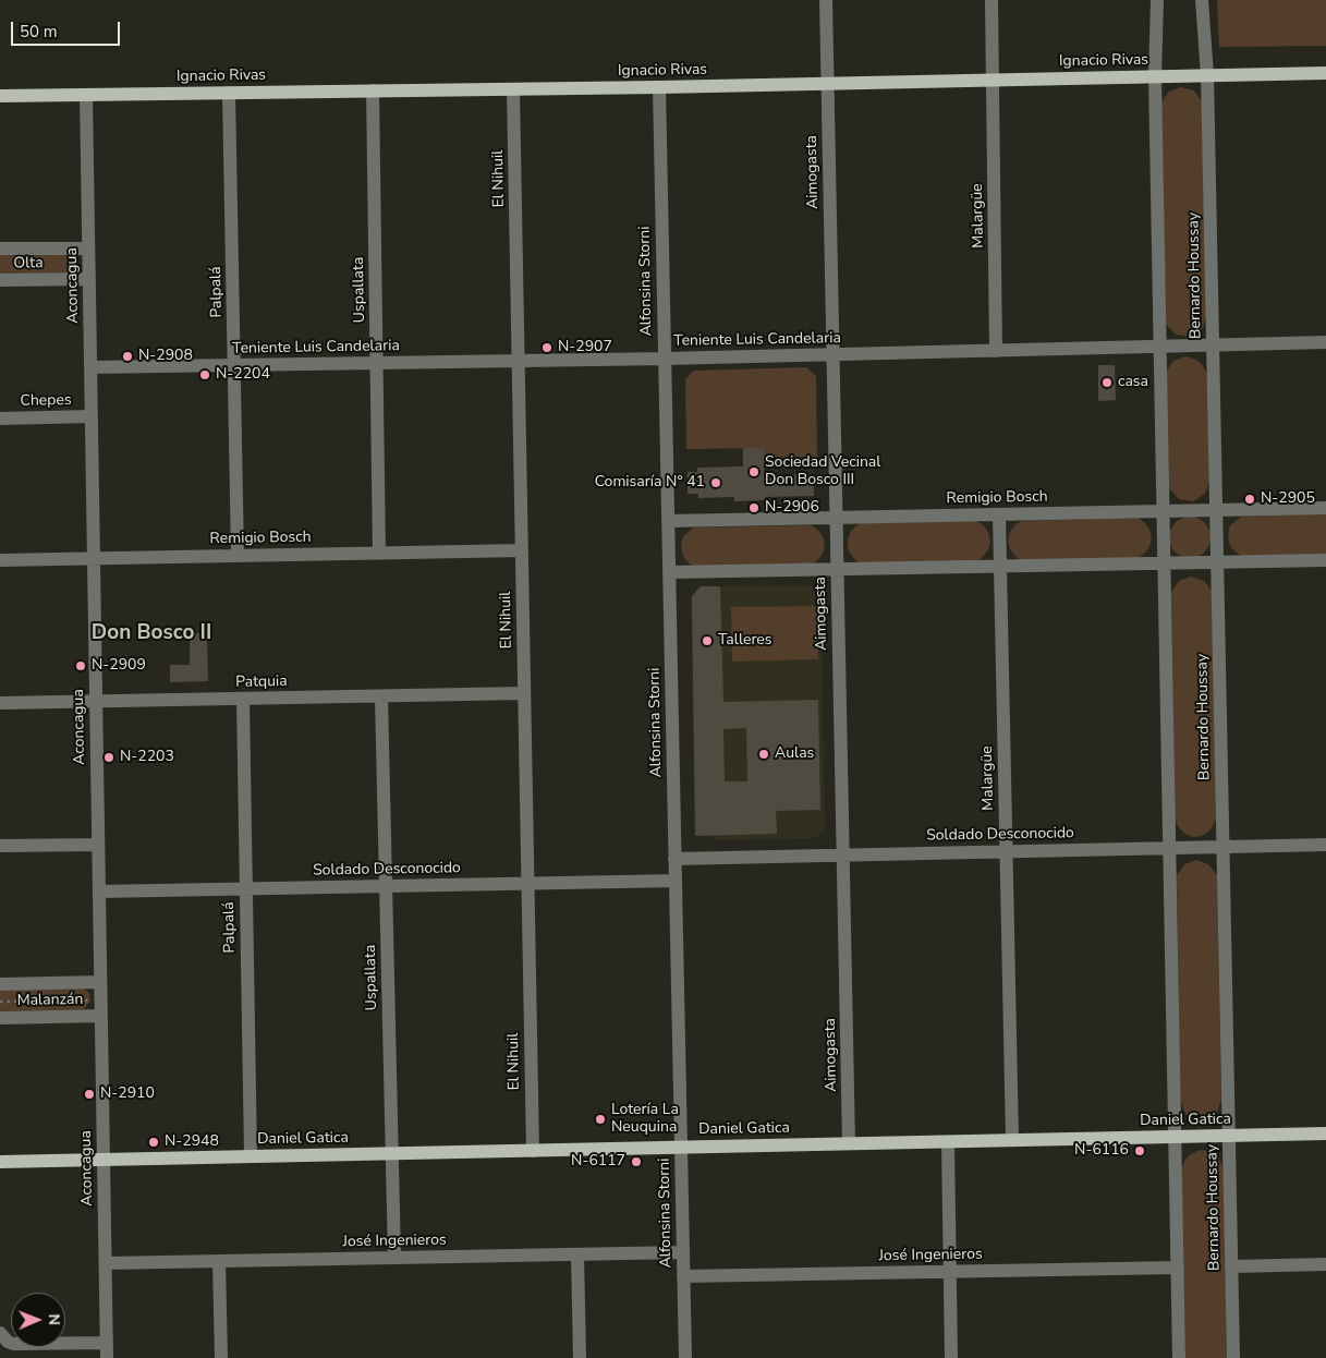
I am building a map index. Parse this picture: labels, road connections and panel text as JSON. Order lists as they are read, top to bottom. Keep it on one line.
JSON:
{"streets":{"main road":["Ignacio Rivas","Daniel Gatica"],"street":["Aimogasta","El Nihuil","Malargüe","Olta","Bernardo Houssay","Alfonsina Storni","Aconcagua","Uspallata","Palpalá","Teniente Luis Candelaria","Chepes","Remigio Bosch","Patquia","Soldado Desconocido","Malanzán","José Ingenieros"]},"crossings":[["Ignacio Rivas","Aimogasta"],["Ignacio Rivas","El Nihuil"],["Ignacio Rivas","Malargüe"],["Ignacio Rivas","Bernardo Houssay"],["Ignacio Rivas","Alfonsina Storni"],["Ignacio Rivas","Aconcagua"],["Ignacio Rivas","Uspallata"],["Ignacio Rivas","Palpalá"],["Aimogasta","Teniente Luis Candelaria"],["Aimogasta","Remigio Bosch"],["Aimogasta","Soldado Desconocido"],["Aimogasta","Daniel Gatica"],["El Nihuil","Teniente Luis Candelaria"],["El Nihuil","Remigio Bosch"],["El Nihuil","Patquia"],["El Nihuil","Soldado Desconocido"],["El Nihuil","Daniel Gatica"],["Malargüe","Teniente Luis Candelaria"],["Malargüe","Remigio Bosch"],["Malargüe","Soldado Desconocido"],["Malargüe","Daniel Gatica"],["Olta","Aconcagua"],["Bernardo Houssay","Teniente Luis Candelaria"],["Bernardo Houssay","Remigio Bosch"],["Bernardo Houssay","Soldado Desconocido"],["Bernardo Houssay","Daniel Gatica"],["Alfonsina Storni","Teniente Luis Candelaria"],["Alfonsina Storni","Remigio Bosch"],["Alfonsina Storni","Soldado Desconocido"],["Alfonsina Storni","Daniel Gatica"],["Alfonsina Storni","José Ingenieros"],["Aconcagua","Teniente Luis Candelaria"],["Aconcagua","Chepes"],["Aconcagua","Remigio Bosch"],["Aconcagua","Patquia"],["Aconcagua","Soldado Desconocido"],["Aconcagua","Malanzán"],["Aconcagua","Daniel Gatica"],["Aconcagua","José Ingenieros"],["Uspallata","Teniente Luis Candelaria"],["Uspallata","Remigio Bosch"],["Uspallata","Patquia"],["Uspallata","Soldado Desconocido"],["Uspallata","Daniel Gatica"],["Uspallata","José Ingenieros"],["Palpalá","Teniente Luis Candelaria"],["Palpalá","Remigio Bosch"],["Palpalá","Patquia"],["Palpalá","Soldado Desconocido"],["Palpalá","Daniel Gatica"]],"districts":["Don Bosco II"],"places":["N-2907","N-2908","N-2204","casa","Sociedad Vecinal Don Bosco III","Comisaría N° 41","N-2905","N-2906","Talleres","N-2909","Aulas","N-2203","N-2910","Lotería La Neuquina","N-2948","N-6116","N-6117"],"scale_bar":"50 m","north":"right"}
